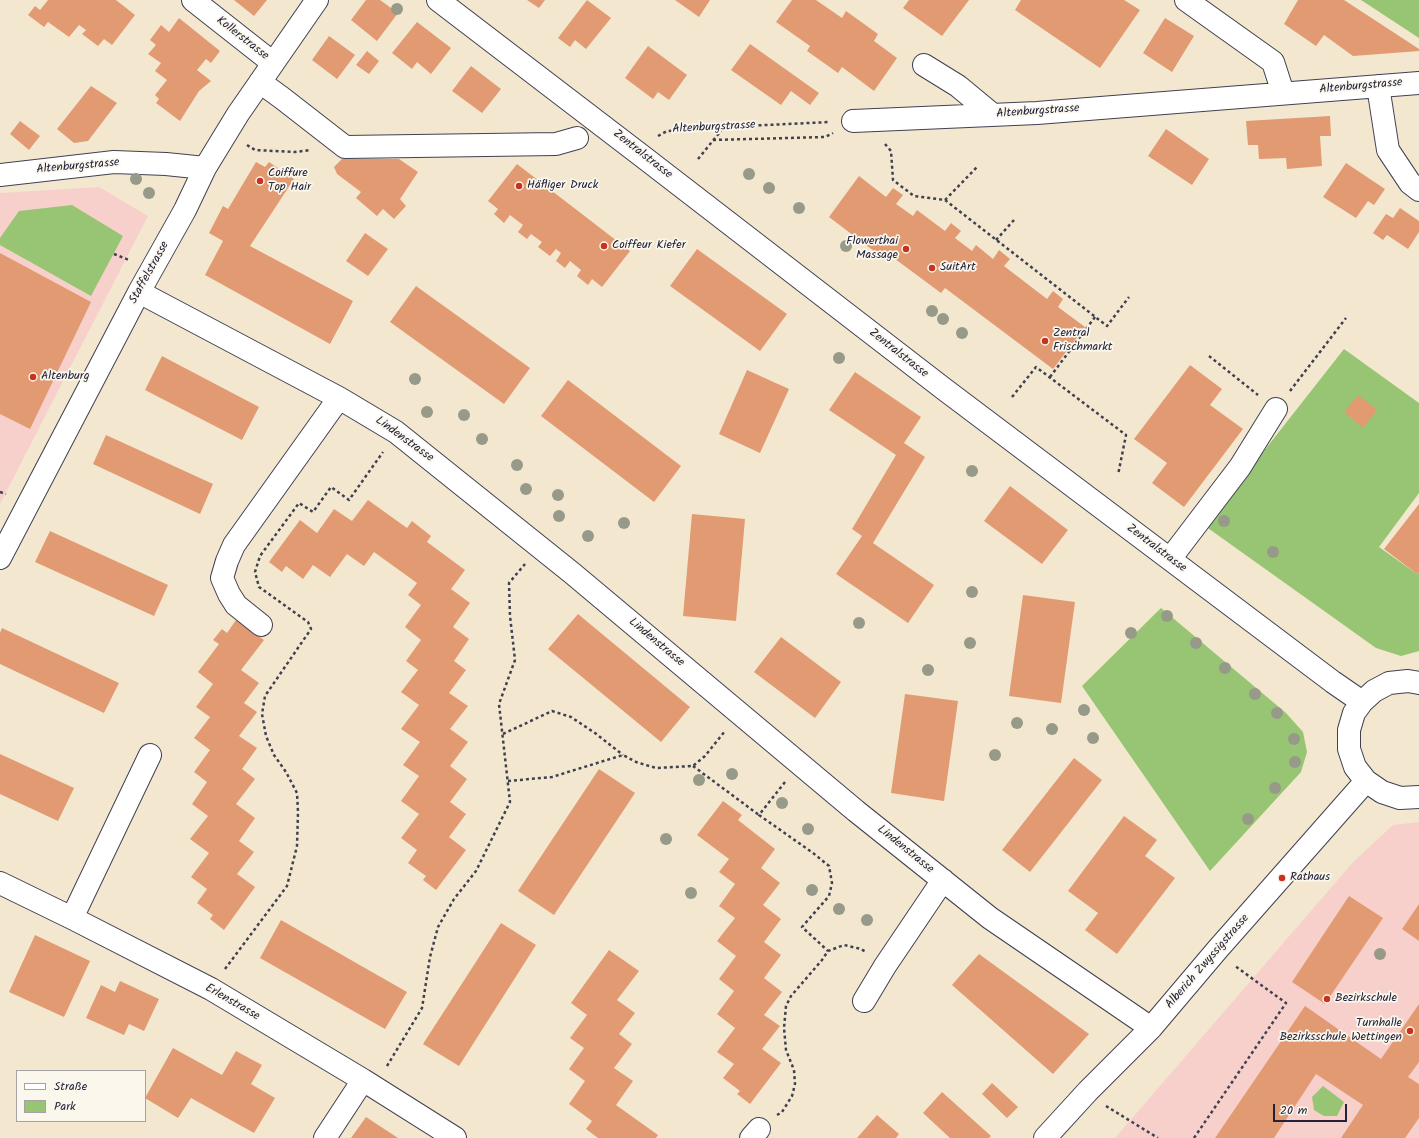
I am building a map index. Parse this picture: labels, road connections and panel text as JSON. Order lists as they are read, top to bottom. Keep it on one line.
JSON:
{"streets":{"street":["Kollerstrasse","Altenburgstrasse","Zentralstrasse","Staffelstrasse","Lindenstrasse","Alberich Zwyssigstrasse","Erlenstrasse"]},"crossings":[["Kollerstrasse","Staffelstrasse"],["Altenburgstrasse","Staffelstrasse"],["Staffelstrasse","Lindenstrasse"],["Lindenstrasse","Alberich Zwyssigstrasse"]],"places":["Coiffure Top Hair","Häfliger Druck","Coiffeur Kiefer","Flowerthai Massage","SuitArt","Zentral Frischmarkt","Altenburg","Rathaus","Bezirkschule","Turnhalle Bezirksschule Wettingen"],"legend":["Straße","Park"],"scale_bar":"20 m"}
